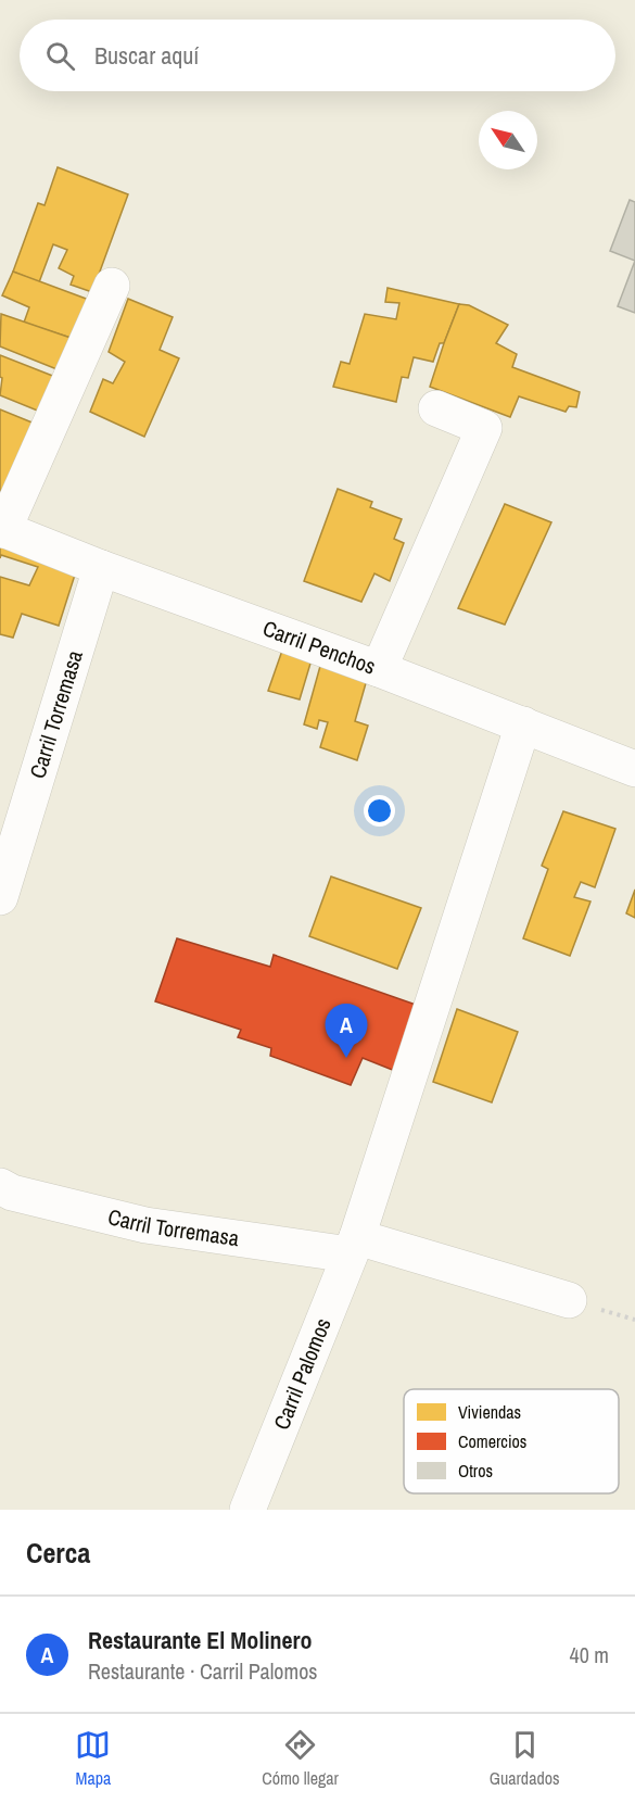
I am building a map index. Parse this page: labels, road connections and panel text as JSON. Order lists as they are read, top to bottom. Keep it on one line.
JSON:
{"streets":{"street":["Carril Penchos","Carril Torremasa","Carril Palomos"]},"crossings":[["Carril Penchos","Carril Torremasa"],["Carril Penchos","Carril Palomos"],["Carril Torremasa","Carril Palomos"]],"legend":["Viviendas","Comercios","Otros"],"north":"top left","page":{"search":"Buscar aquí","pins":"A","heading":"Cerca","list":[{"mark":"A","name":"Restaurante El Molinero","note":"Restaurante · Carril Palomos","value":"40 m"}],"nav":["Mapa","Cómo llegar","Guardados"]}}
